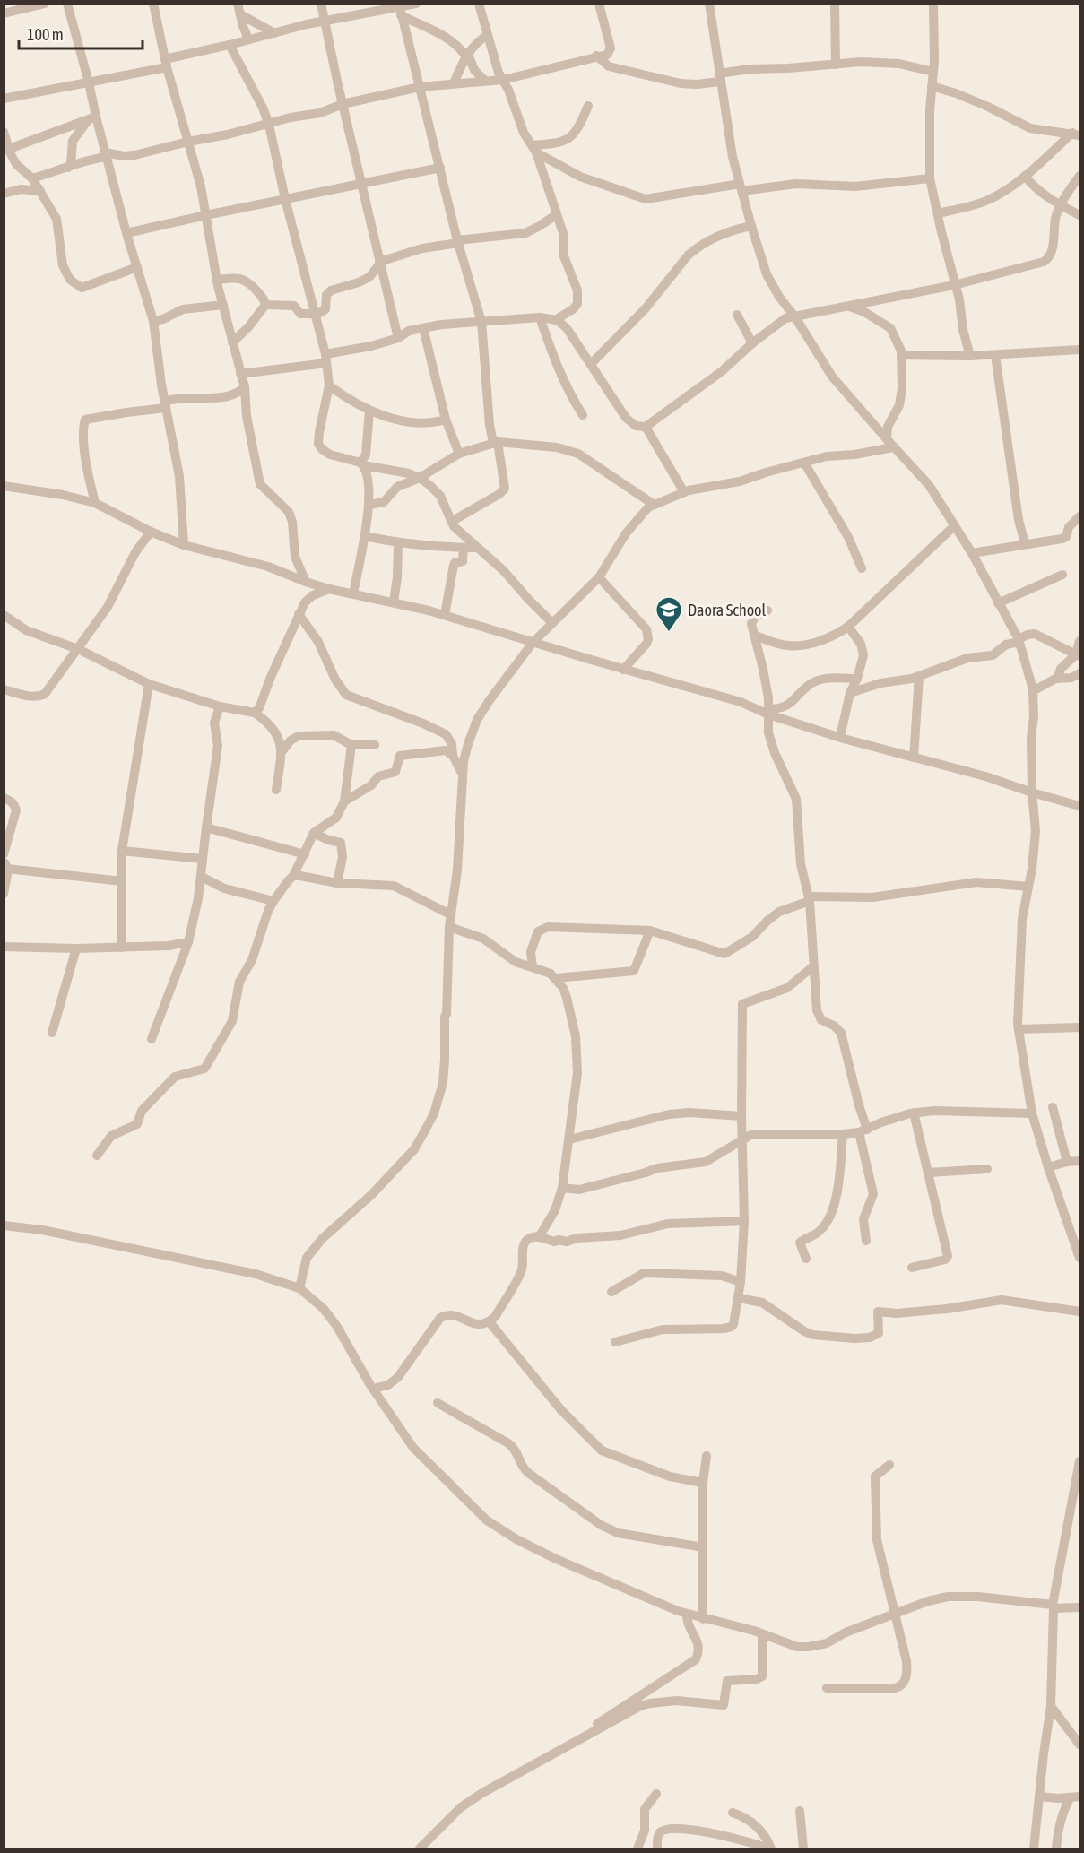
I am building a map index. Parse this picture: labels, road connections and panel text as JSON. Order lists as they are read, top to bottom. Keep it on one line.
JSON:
{"places":{"school or university":["Daora School"]},"scale_bar":"100 m"}
